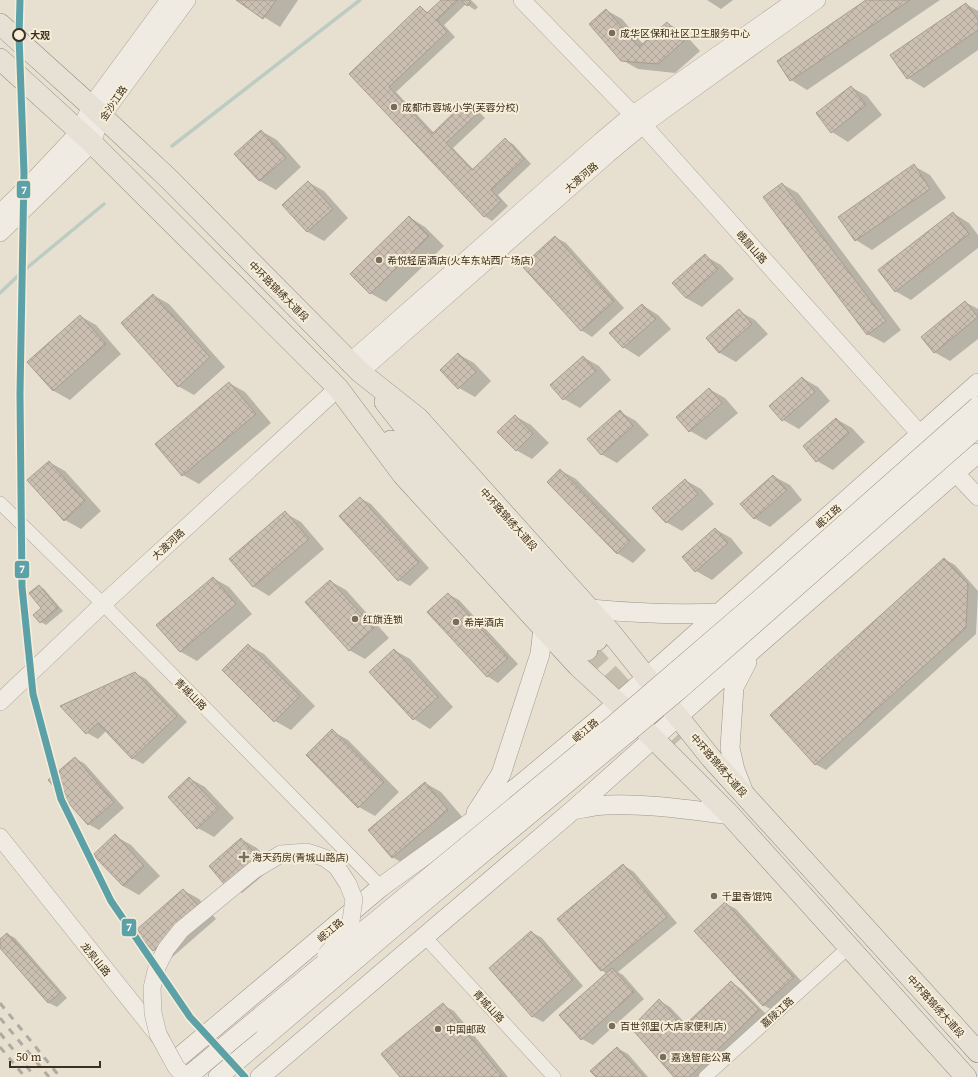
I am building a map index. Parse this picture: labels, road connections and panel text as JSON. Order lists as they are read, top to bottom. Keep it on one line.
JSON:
{"streets":{"main road":["中环路锦绣大道段","岷江路"],"street":["金沙江路","大渡河路","峨眉山路","青城山路","龙泉山路","嘉陵江路"]},"crossings":[["金沙江路","中环路锦绣大道段"],["大渡河路","峨眉山路"],["大渡河路","中环路锦绣大道段"],["大渡河路","青城山路"],["峨眉山路","岷江路"],["中环路锦绣大道段","岷江路"],["岷江路","青城山路"],["岷江路","龙泉山路"]],"places":{"other":["成华区保和社区卫生服务中心","大观","成都市蓉城小学(芙蓉分校)","希悦轻居酒店(火车东站西广场店)","红旗连锁","希岸酒店","千里香馄饨","百世邻里(大店家便利店)","中国邮政","嘉逸智能公寓"],"health":["海天药房(青城山路店)"]},"lines":["transit line 7"],"scale_bar":"50 m"}
